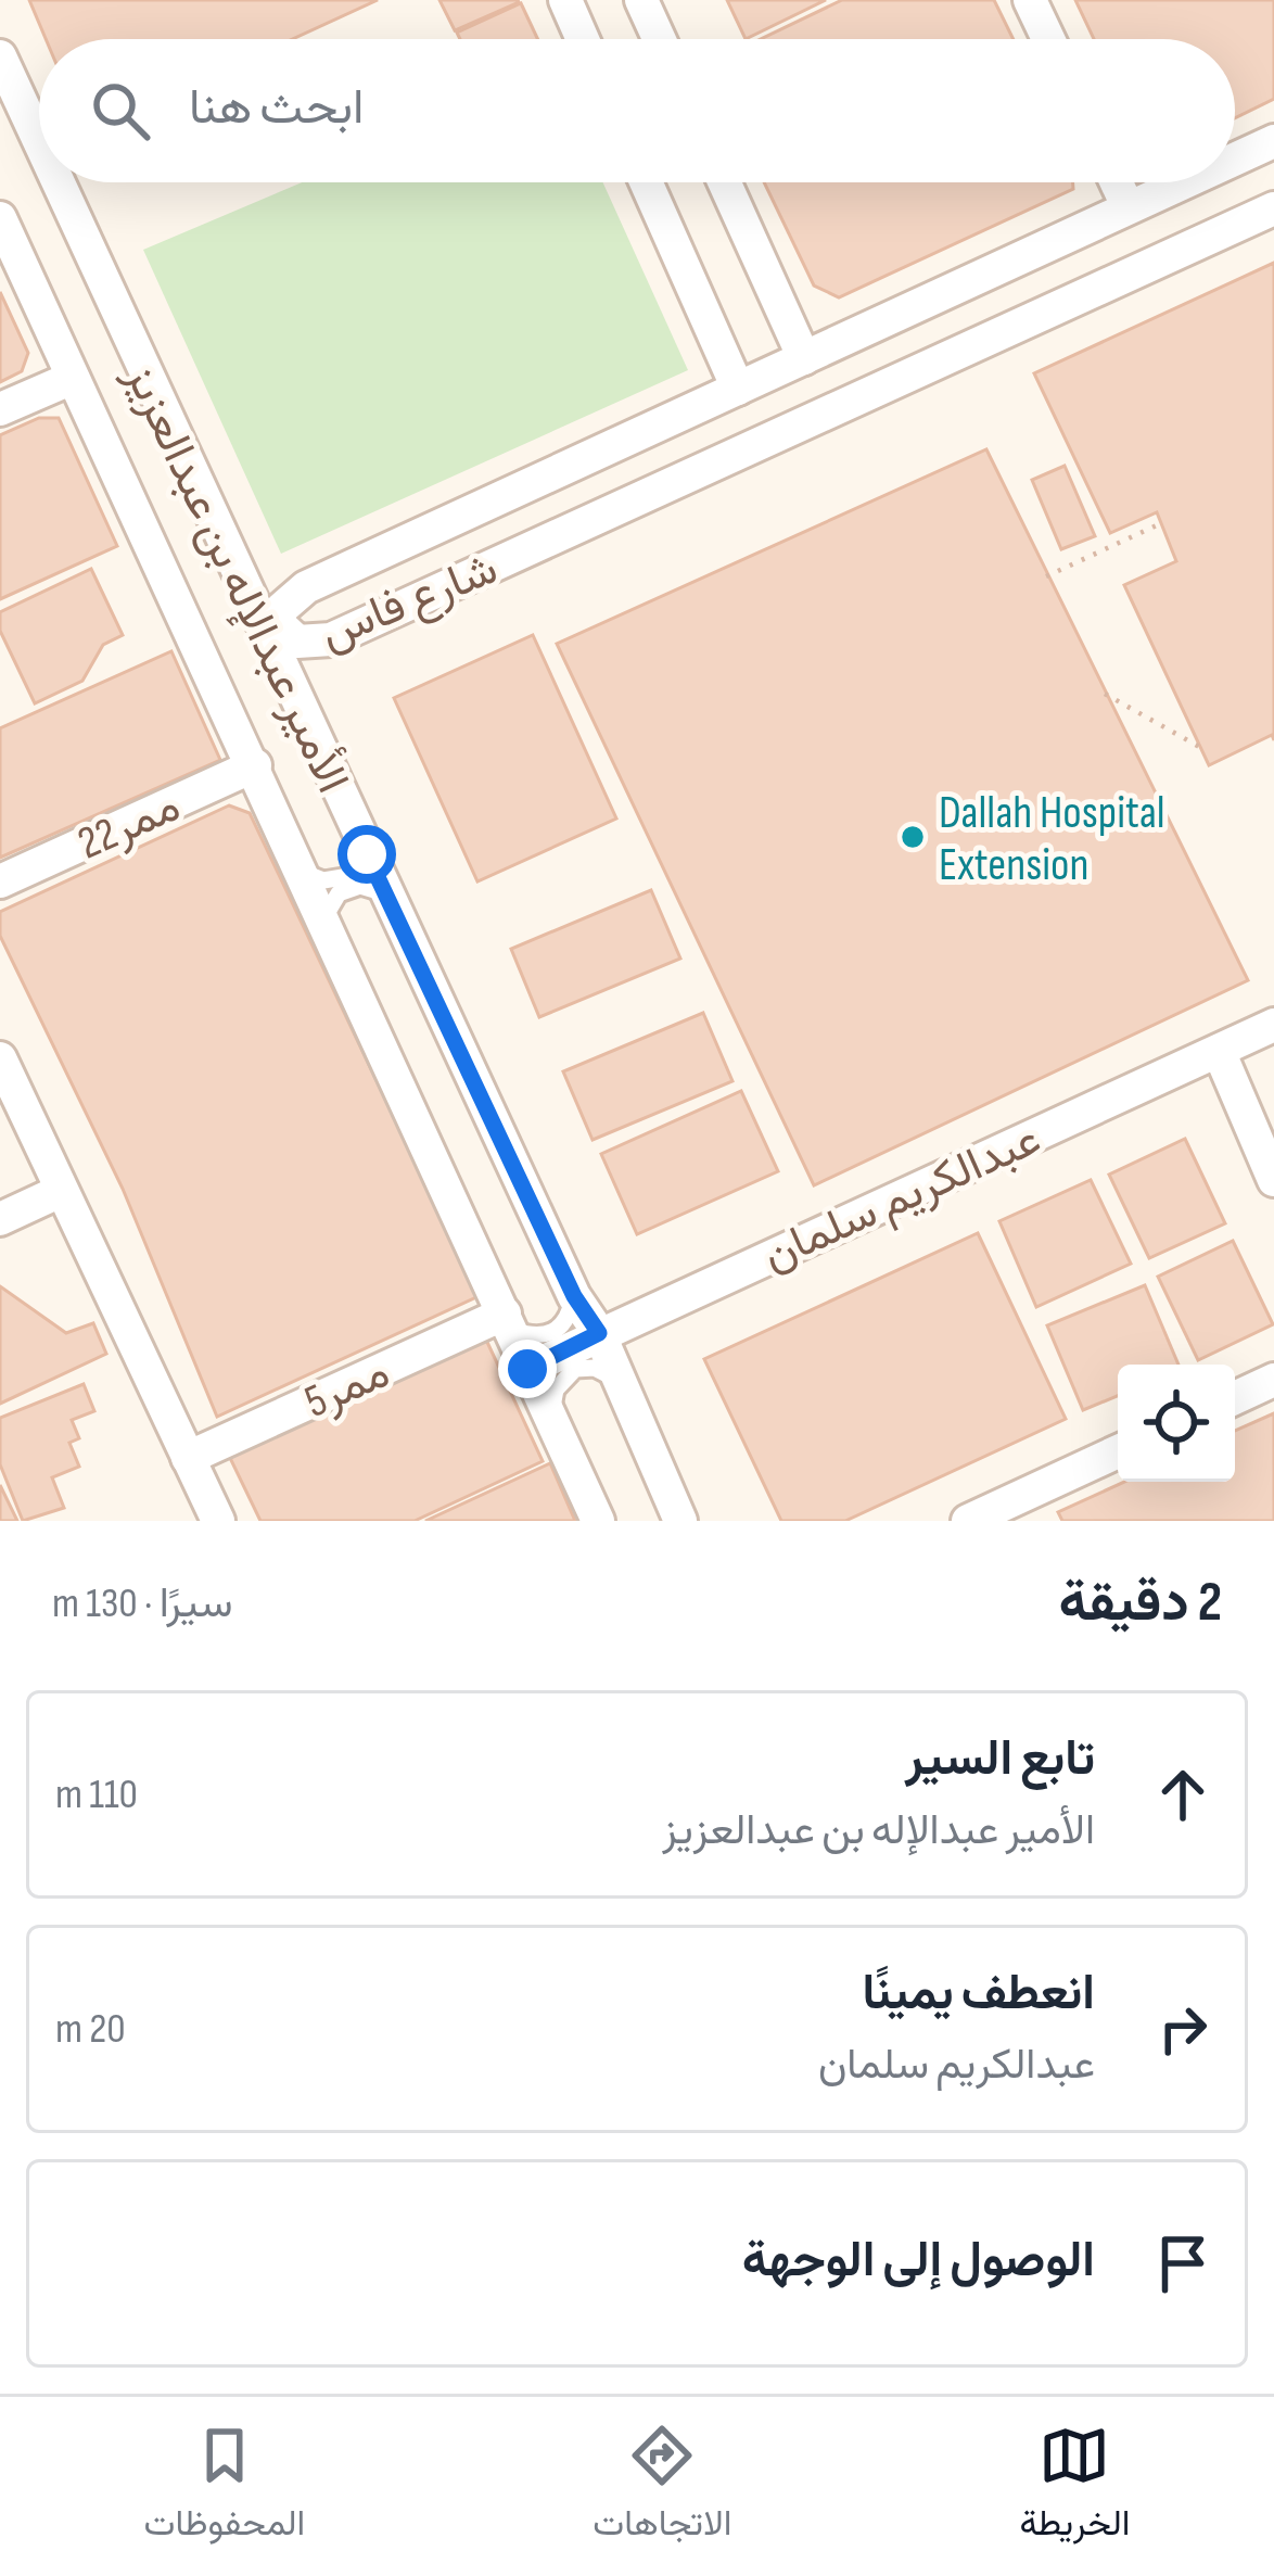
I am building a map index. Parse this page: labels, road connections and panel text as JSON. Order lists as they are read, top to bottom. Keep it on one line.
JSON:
{"streets":{"street":["الأمير عبدالإله بن عبدالعزيز","شارع فاس","ممر22","عبدالكريم سلمان","ممر5"]},"crossings":[["الأمير عبدالإله بن عبدالعزيز","ممر22"],["الأمير عبدالإله بن عبدالعزيز","عبدالكريم سلمان"],["الأمير عبدالإله بن عبدالعزيز","ممر5"]],"places":["Dallah Hospital Extension"],"page":{"search":"ابحث هنا","heading":["2 دقيقة","سيرًا · 130 m"],"list":[["تابع السير","الأمير عبدالإله بن عبدالعزيز","110 m"],["انعطف يمينًا","عبدالكريم سلمان","20 m"],"الوصول إلى الوجهة"],"nav":["الخريطة","الاتجاهات","المحفوظات"]}}
